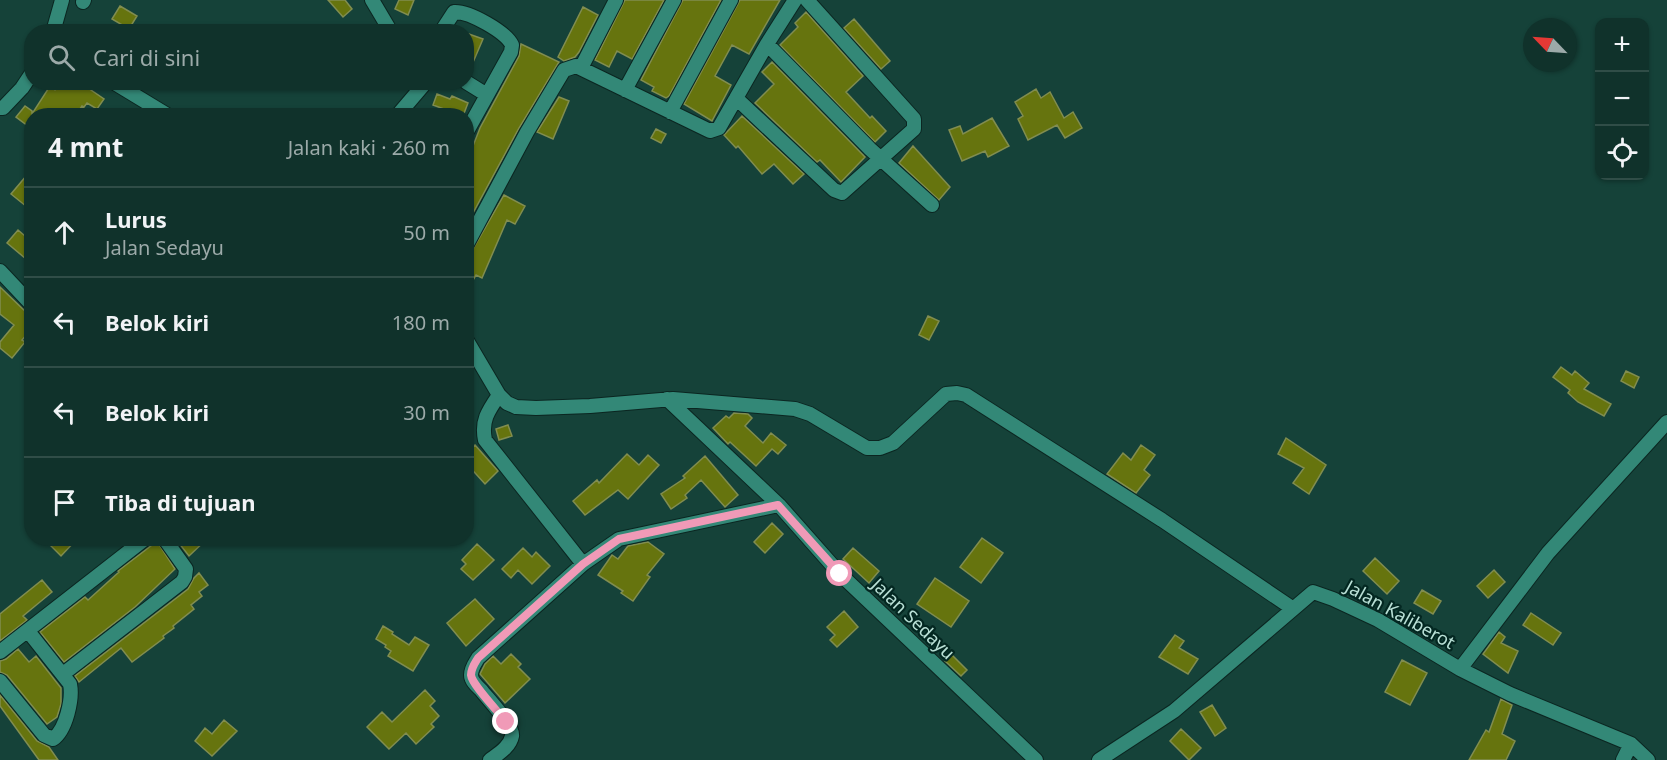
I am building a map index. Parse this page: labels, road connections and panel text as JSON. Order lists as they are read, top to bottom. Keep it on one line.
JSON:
{"streets":{"street":["Jalan Kaliberot","Jalan Sedayu"]},"north":"top left","page":{"map_buttons":["+","−"],"search":"Cari di sini","heading":["4 mnt","Jalan kaki · 260 m"],"list":[["Lurus","Jalan Sedayu","50 m"],["Belok kiri","180 m"],["Belok kiri","30 m"],"Tiba di tujuan"]}}
